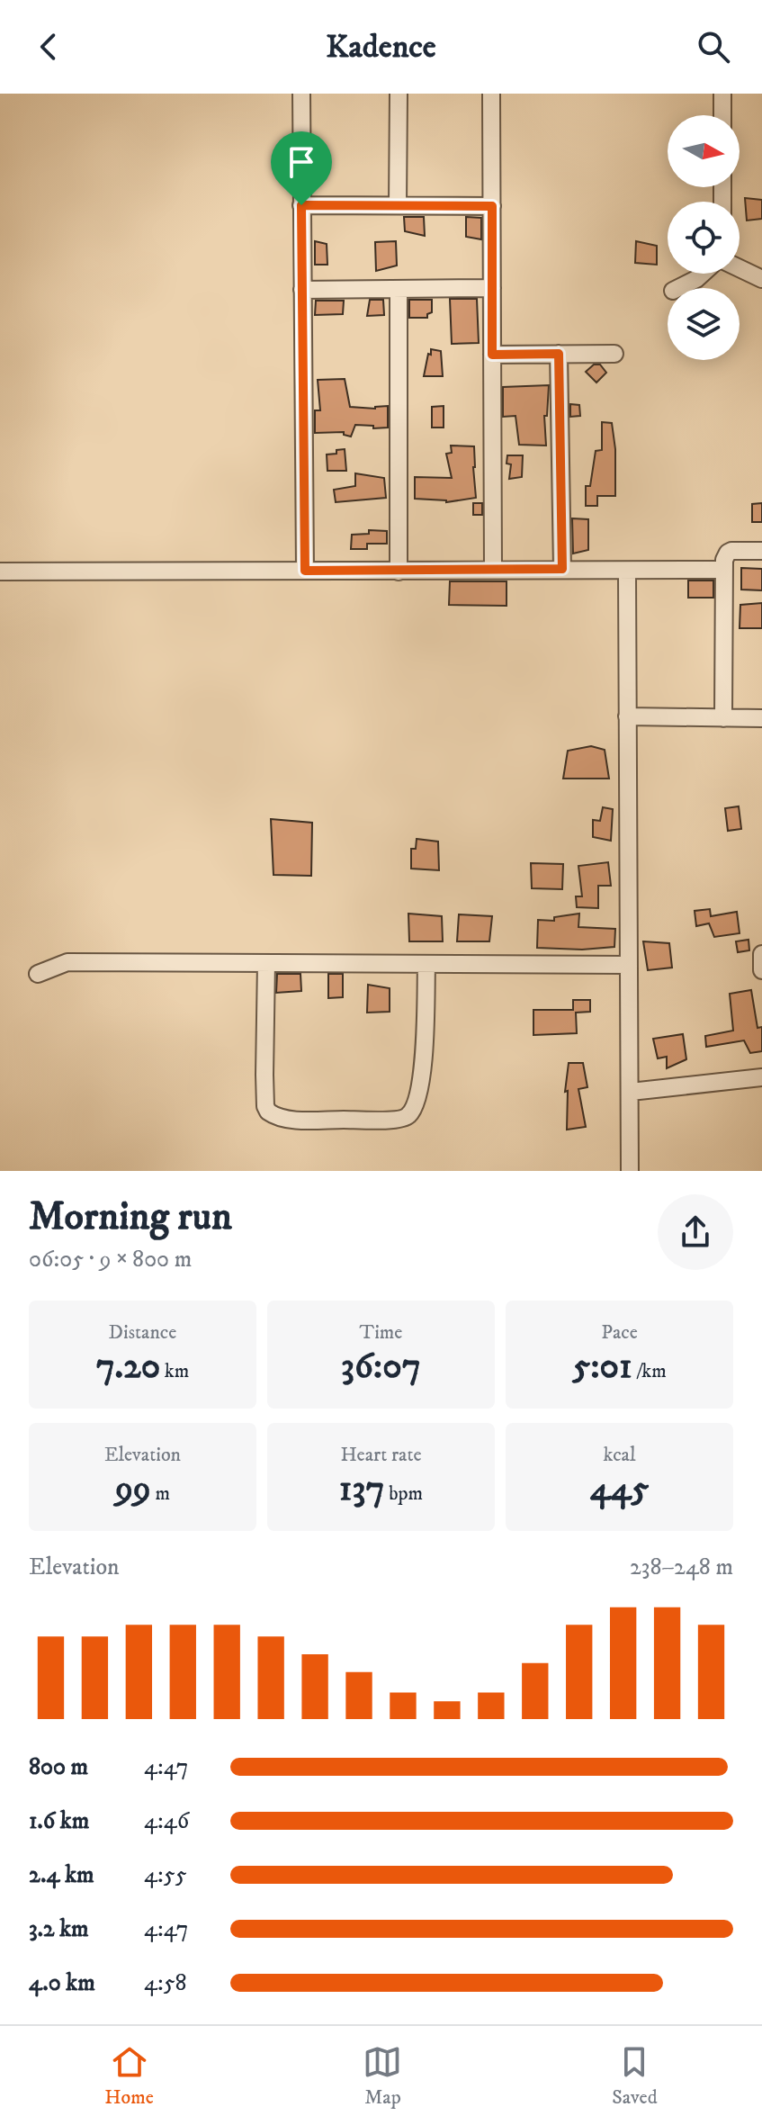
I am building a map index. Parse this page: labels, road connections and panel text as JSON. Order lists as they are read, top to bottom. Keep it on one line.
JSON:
{"north":"right","page":{"header":"Kadence","heading":["Morning run","06:05 · 9 × 800 m"],"stats":[["Distance","7.20 km"],["Time","36:07"],["Pace","5:01 /km"],["Elevation","99 m"],["Heart rate","137 bpm"],["kcal","445"]],"chart":["Elevation","238–248 m"],"list":[{"name":"800 m","note":"4:47"},{"name":"1.6 km","note":"4:46"},{"name":"2.4 km","note":"4:55"},{"name":"3.2 km","note":"4:47"},{"name":"4.0 km","note":"4:58"}],"tabs":["Home","Map","Saved"]}}
